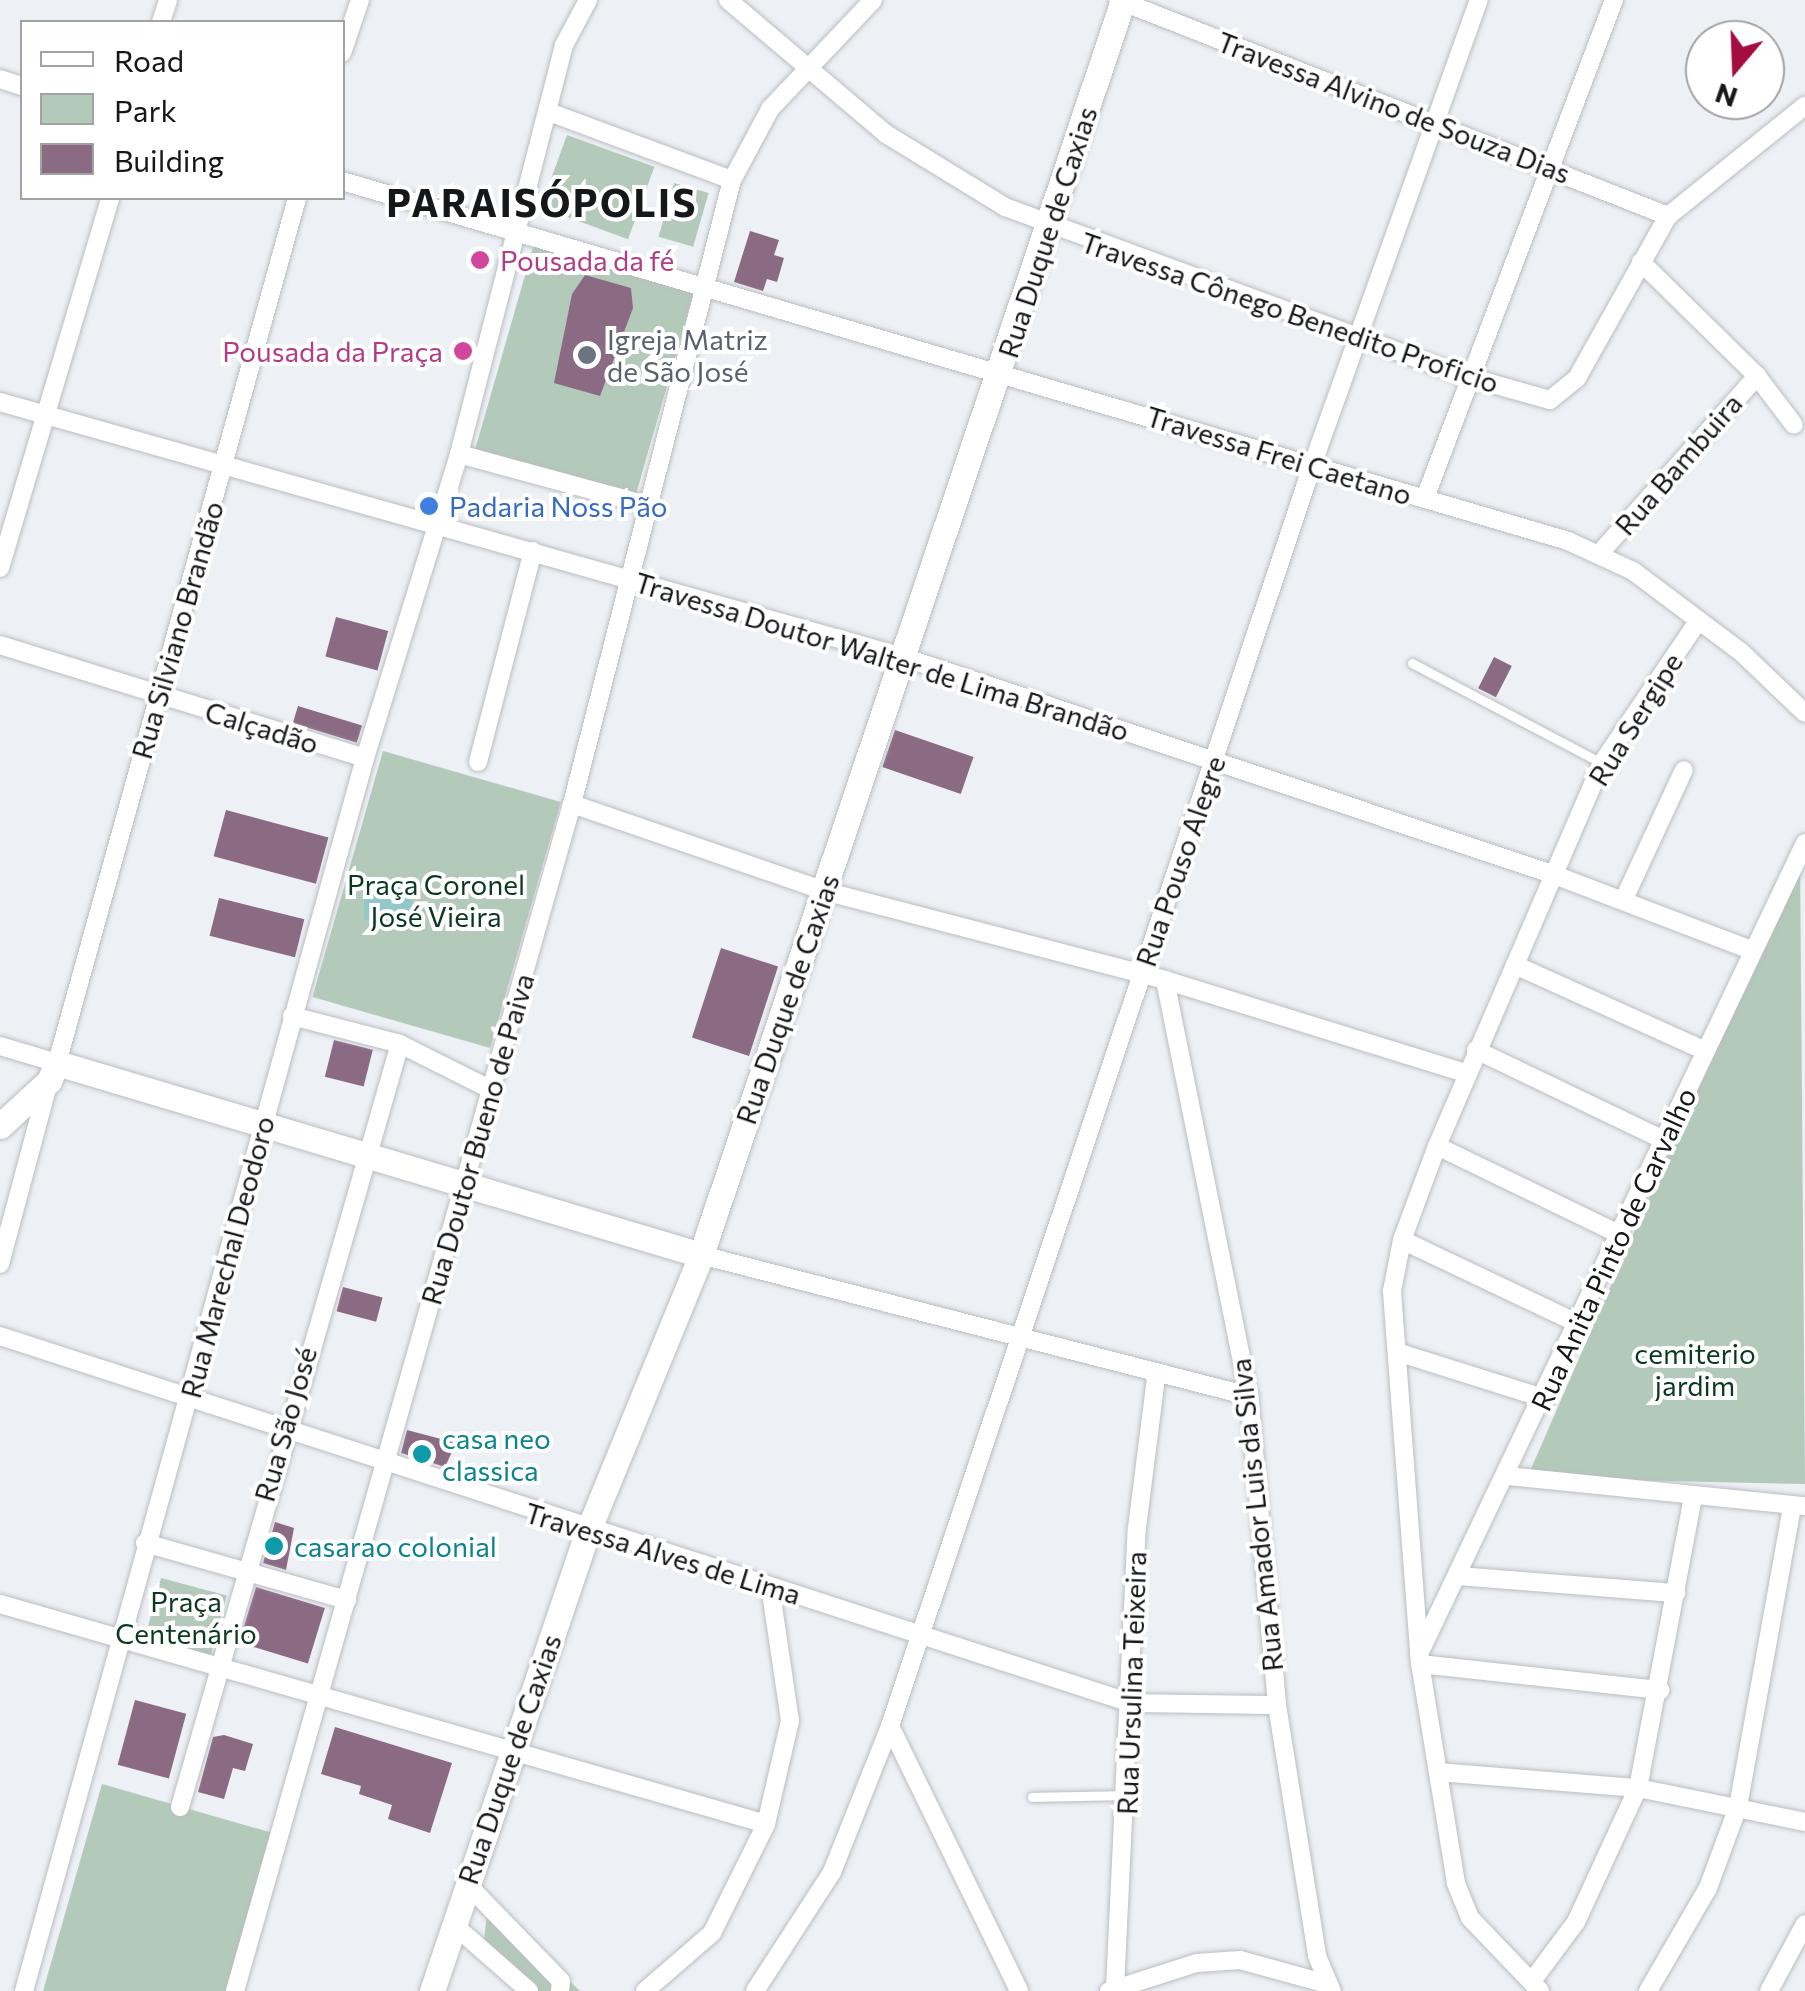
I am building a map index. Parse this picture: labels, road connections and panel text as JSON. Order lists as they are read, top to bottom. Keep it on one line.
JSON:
{"streets":{"street":["Travessa Alvino de Souza Dias","Rua Duque de Caxias","Travessa Cônego Benedito Proficio","Travessa Frei Caetano","Rua Bambuira","Rua Silviano Brandão","Travessa Doutor Walter de Lima Brandão","Rua Sergipe","Calçadão","Rua Pouso Alegre","Rua Doutor Bueno de Paiva","Rua Anita Pinto de Carvalho","Rua Marechal Deodoro","Rua São José","Rua Amador Luis da Silva","Travessa Alves de Lima","Rua Ursulina Teixeira"]},"crossings":[["Travessa Alvino de Souza Dias","Rua Duque de Caxias"],["Travessa Alvino de Souza Dias","Rua Pouso Alegre"],["Rua Duque de Caxias","Travessa Cônego Benedito Proficio"],["Rua Duque de Caxias","Travessa Frei Caetano"],["Rua Duque de Caxias","Travessa Doutor Walter de Lima Brandão"],["Rua Duque de Caxias","Travessa Alves de Lima"],["Travessa Cônego Benedito Proficio","Rua Bambuira"],["Travessa Cônego Benedito Proficio","Rua Pouso Alegre"],["Travessa Cônego Benedito Proficio","Rua Doutor Bueno de Paiva"],["Travessa Frei Caetano","Rua Bambuira"],["Travessa Frei Caetano","Rua Sergipe"],["Travessa Frei Caetano","Rua Pouso Alegre"],["Travessa Frei Caetano","Rua Doutor Bueno de Paiva"],["Travessa Frei Caetano","Rua Marechal Deodoro"],["Rua Silviano Brandão","Travessa Doutor Walter de Lima Brandão"],["Rua Silviano Brandão","Calçadão"],["Travessa Doutor Walter de Lima Brandão","Rua Sergipe"],["Travessa Doutor Walter de Lima Brandão","Rua Pouso Alegre"],["Travessa Doutor Walter de Lima Brandão","Rua Doutor Bueno de Paiva"],["Travessa Doutor Walter de Lima Brandão","Rua Anita Pinto de Carvalho"],["Travessa Doutor Walter de Lima Brandão","Rua Marechal Deodoro"],["Rua Sergipe","Rua Anita Pinto de Carvalho"],["Calçadão","Rua Marechal Deodoro"],["Rua Pouso Alegre","Travessa Alves de Lima"],["Rua Doutor Bueno de Paiva","Travessa Alves de Lima"],["Rua Marechal Deodoro","Travessa Alves de Lima"],["Rua São José","Travessa Alves de Lima"],["Rua Amador Luis da Silva","Travessa Alves de Lima"],["Travessa Alves de Lima","Rua Ursulina Teixeira"]],"districts":["PARAISÓPOLIS"],"parks":["Praça Coronel José Vieira","cemiterio jardim","Praça Centenário"],"places":["Pousada da fé","Pousada da Praça","Igreja Matriz de São José","Padaria Noss Pão","casa neo classica","casarao colonial"],"legend":["Road","Park","Building"],"north":"bottom"}
